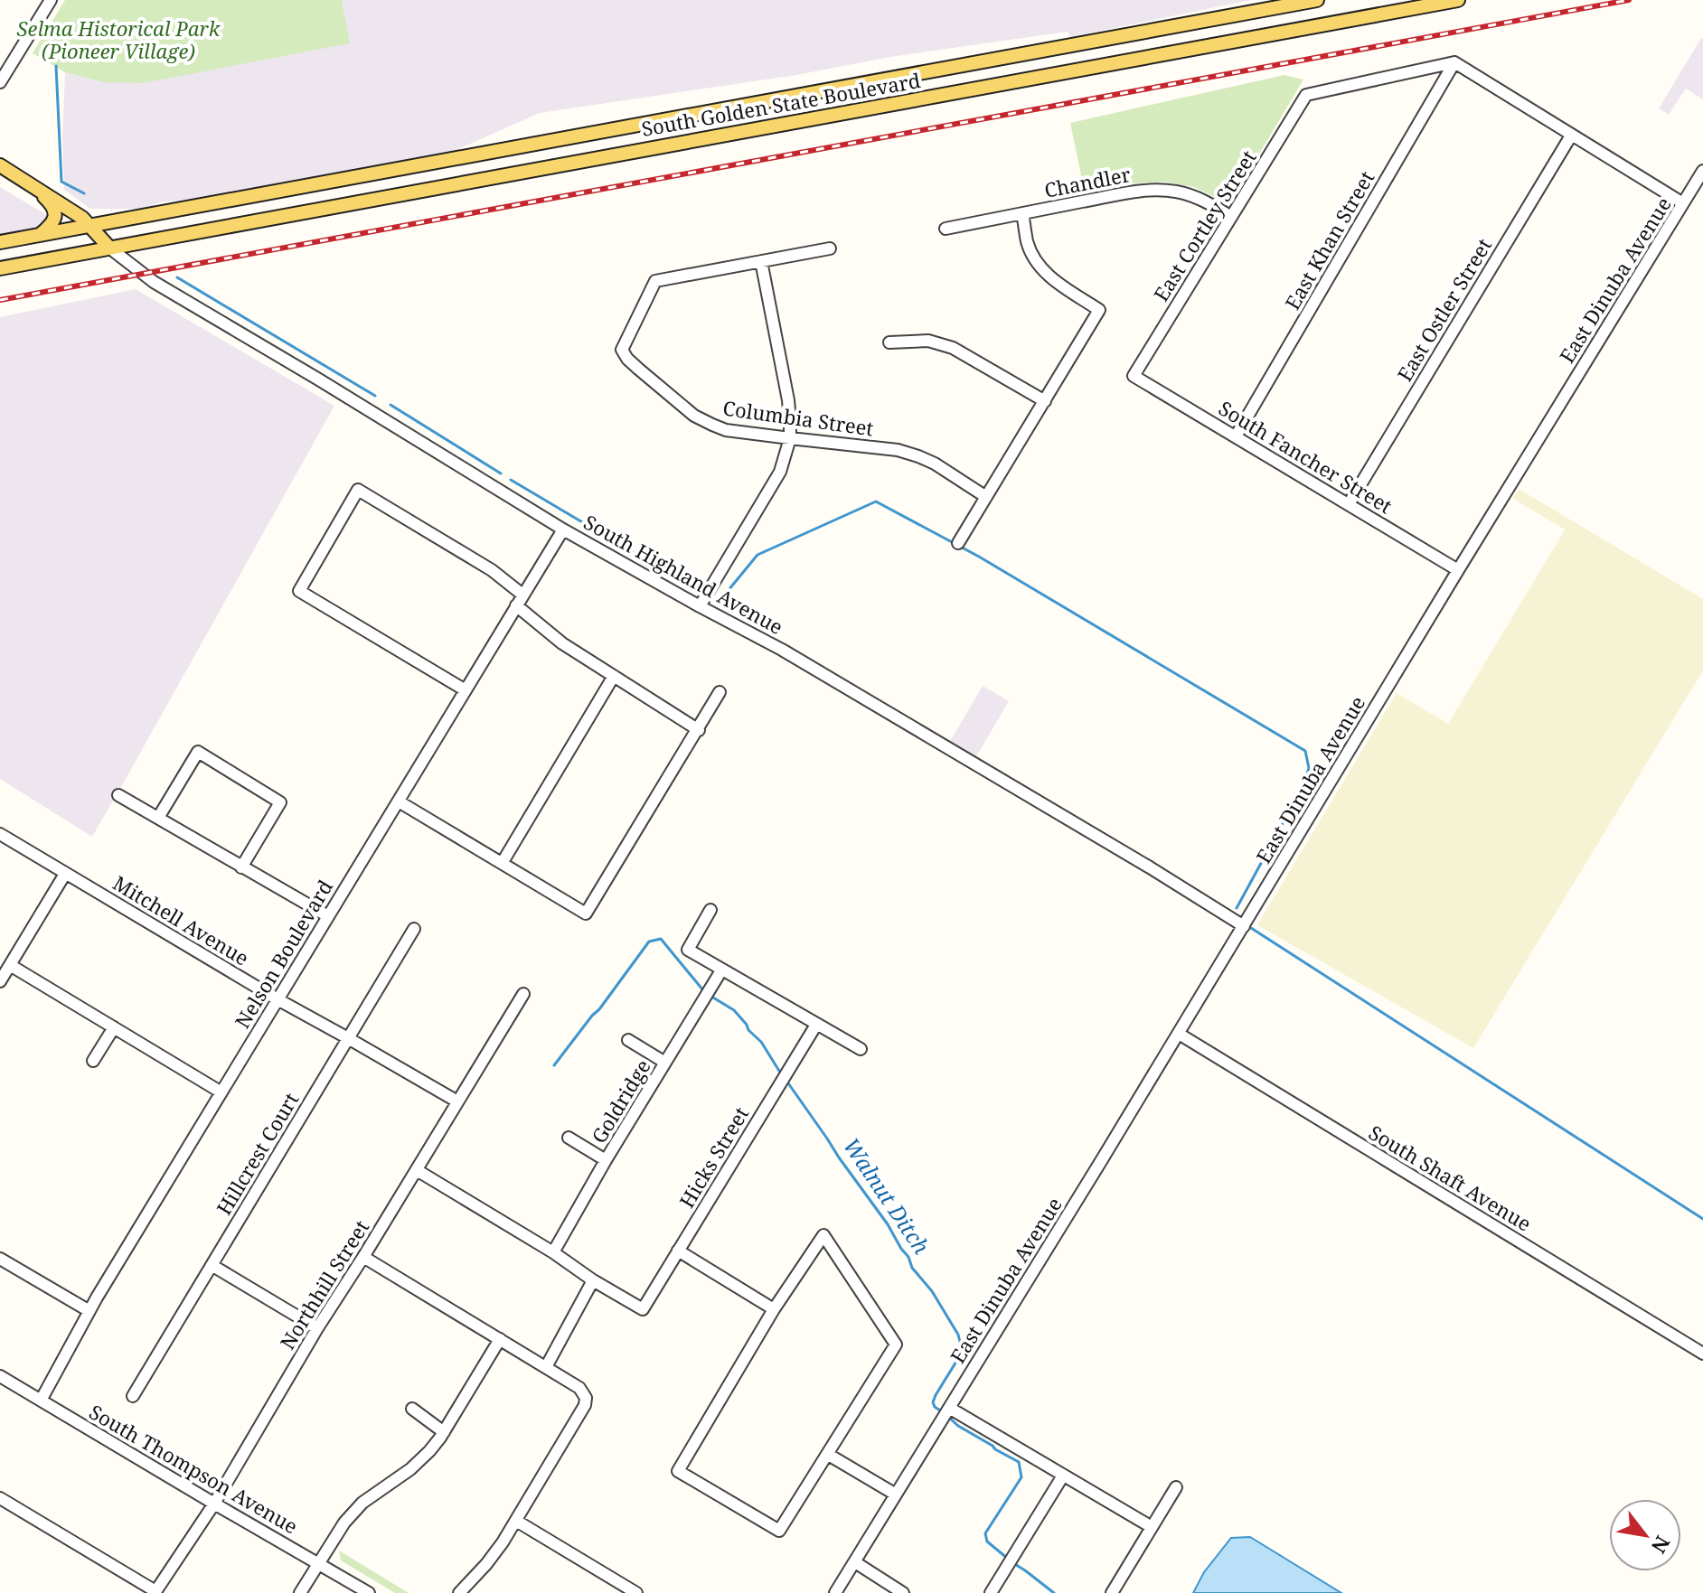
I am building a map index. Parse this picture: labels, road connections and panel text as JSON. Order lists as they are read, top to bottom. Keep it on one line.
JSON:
{"streets":{"main road":["South Golden State Boulevard"],"street":["Chandler","East Cortley Street","East Khan Street","East Dinuba Avenue","East Ostler Street","Columbia Street","South Fancher Street","South Highland Avenue","Mitchell Avenue","Nelson Boulevard","Goldridge","Hillcrest Court","Hicks Street","South Shaft Avenue","Northhill Street","South Thompson Avenue"]},"crossings":[["South Golden State Boulevard","South Highland Avenue"],["Chandler","East Cortley Street"],["East Cortley Street","East Khan Street"],["East Cortley Street","South Fancher Street"],["East Khan Street","South Fancher Street"],["East Dinuba Avenue","South Fancher Street"],["East Dinuba Avenue","South Highland Avenue"],["East Dinuba Avenue","South Shaft Avenue"],["East Ostler Street","South Fancher Street"],["South Highland Avenue","Nelson Boulevard"],["Mitchell Avenue","Nelson Boulevard"],["Mitchell Avenue","Hillcrest Court"],["Mitchell Avenue","Northhill Street"],["Nelson Boulevard","South Thompson Avenue"],["Northhill Street","South Thompson Avenue"]],"water":["Walnut Ditch"],"parks":["Selma Historical Park (Pioneer Village)"],"north":"bottom right"}
